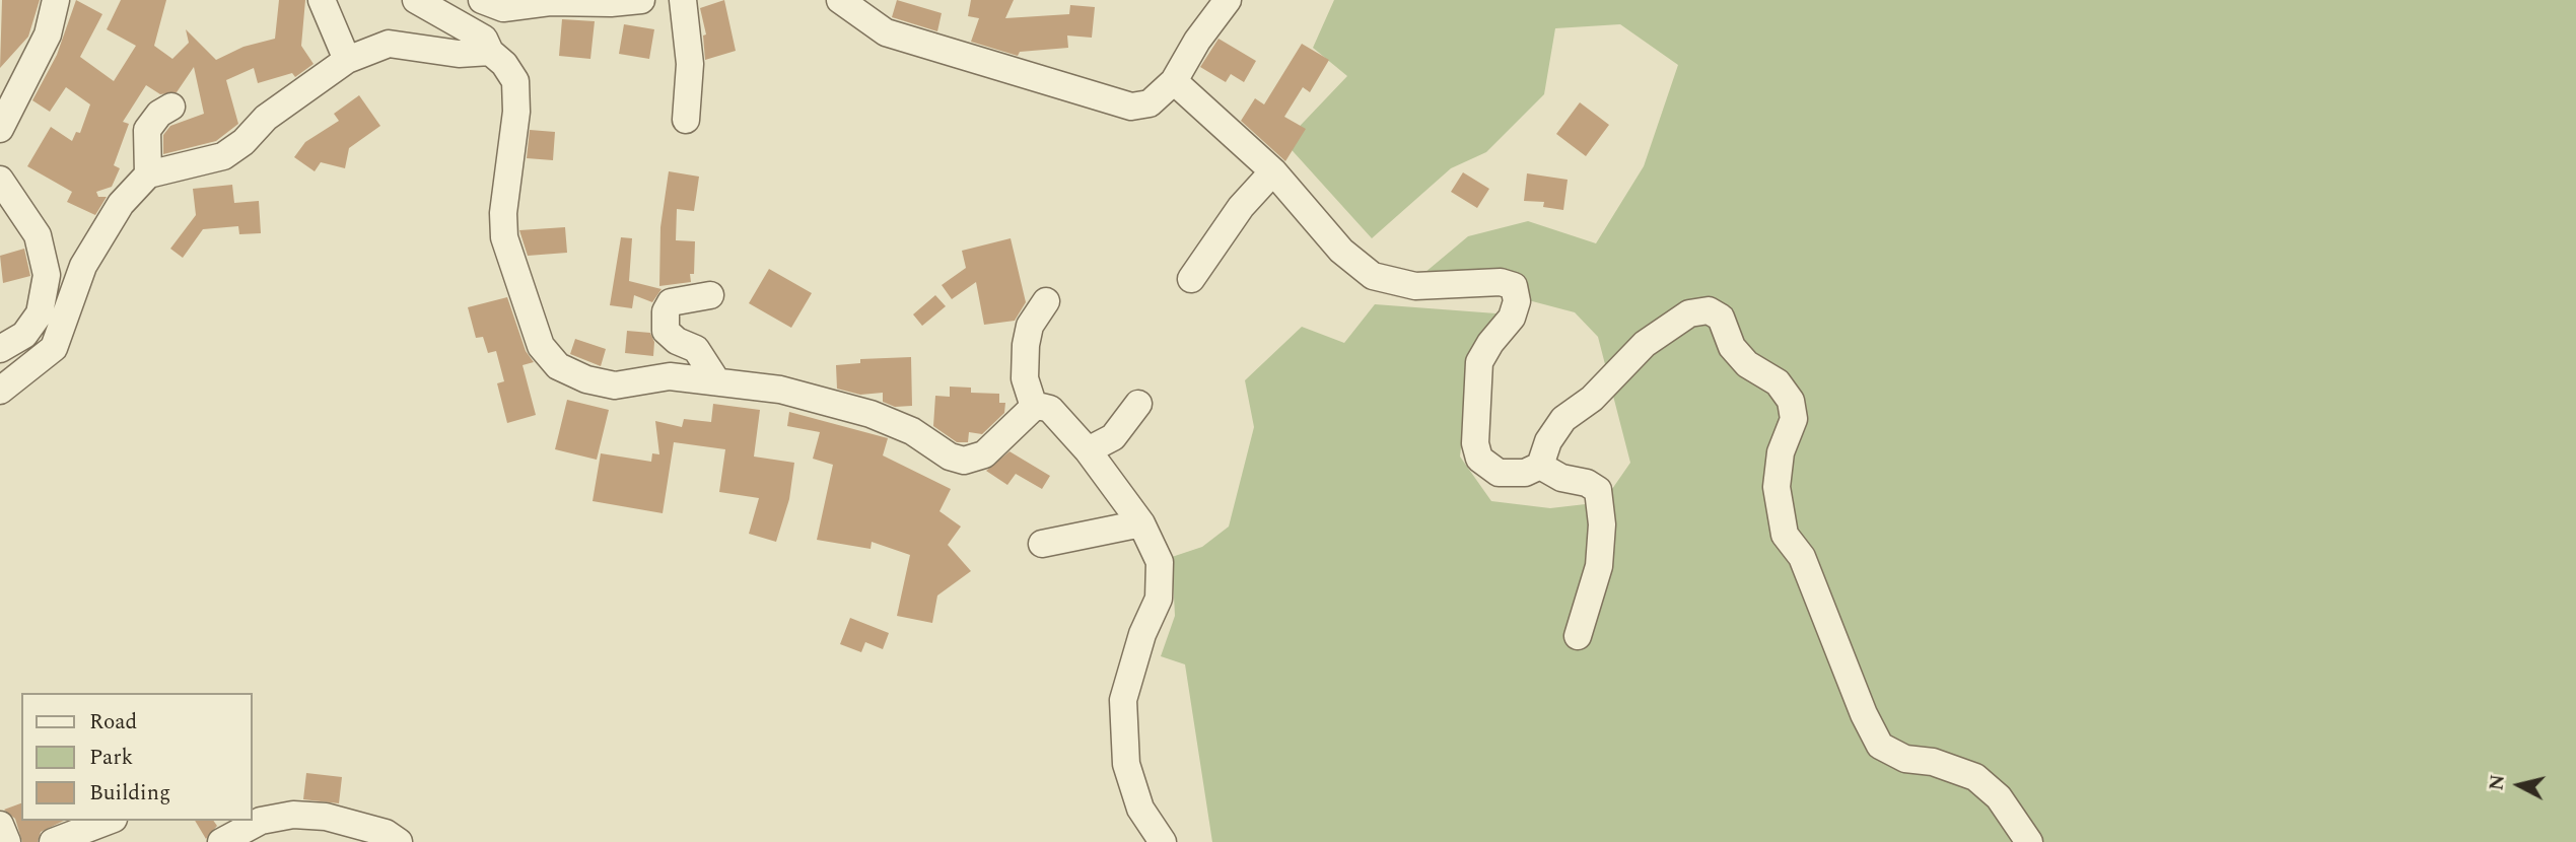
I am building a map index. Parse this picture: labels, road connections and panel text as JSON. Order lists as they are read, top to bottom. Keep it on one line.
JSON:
{"legend":["Road","Park","Building"],"north":"left"}
